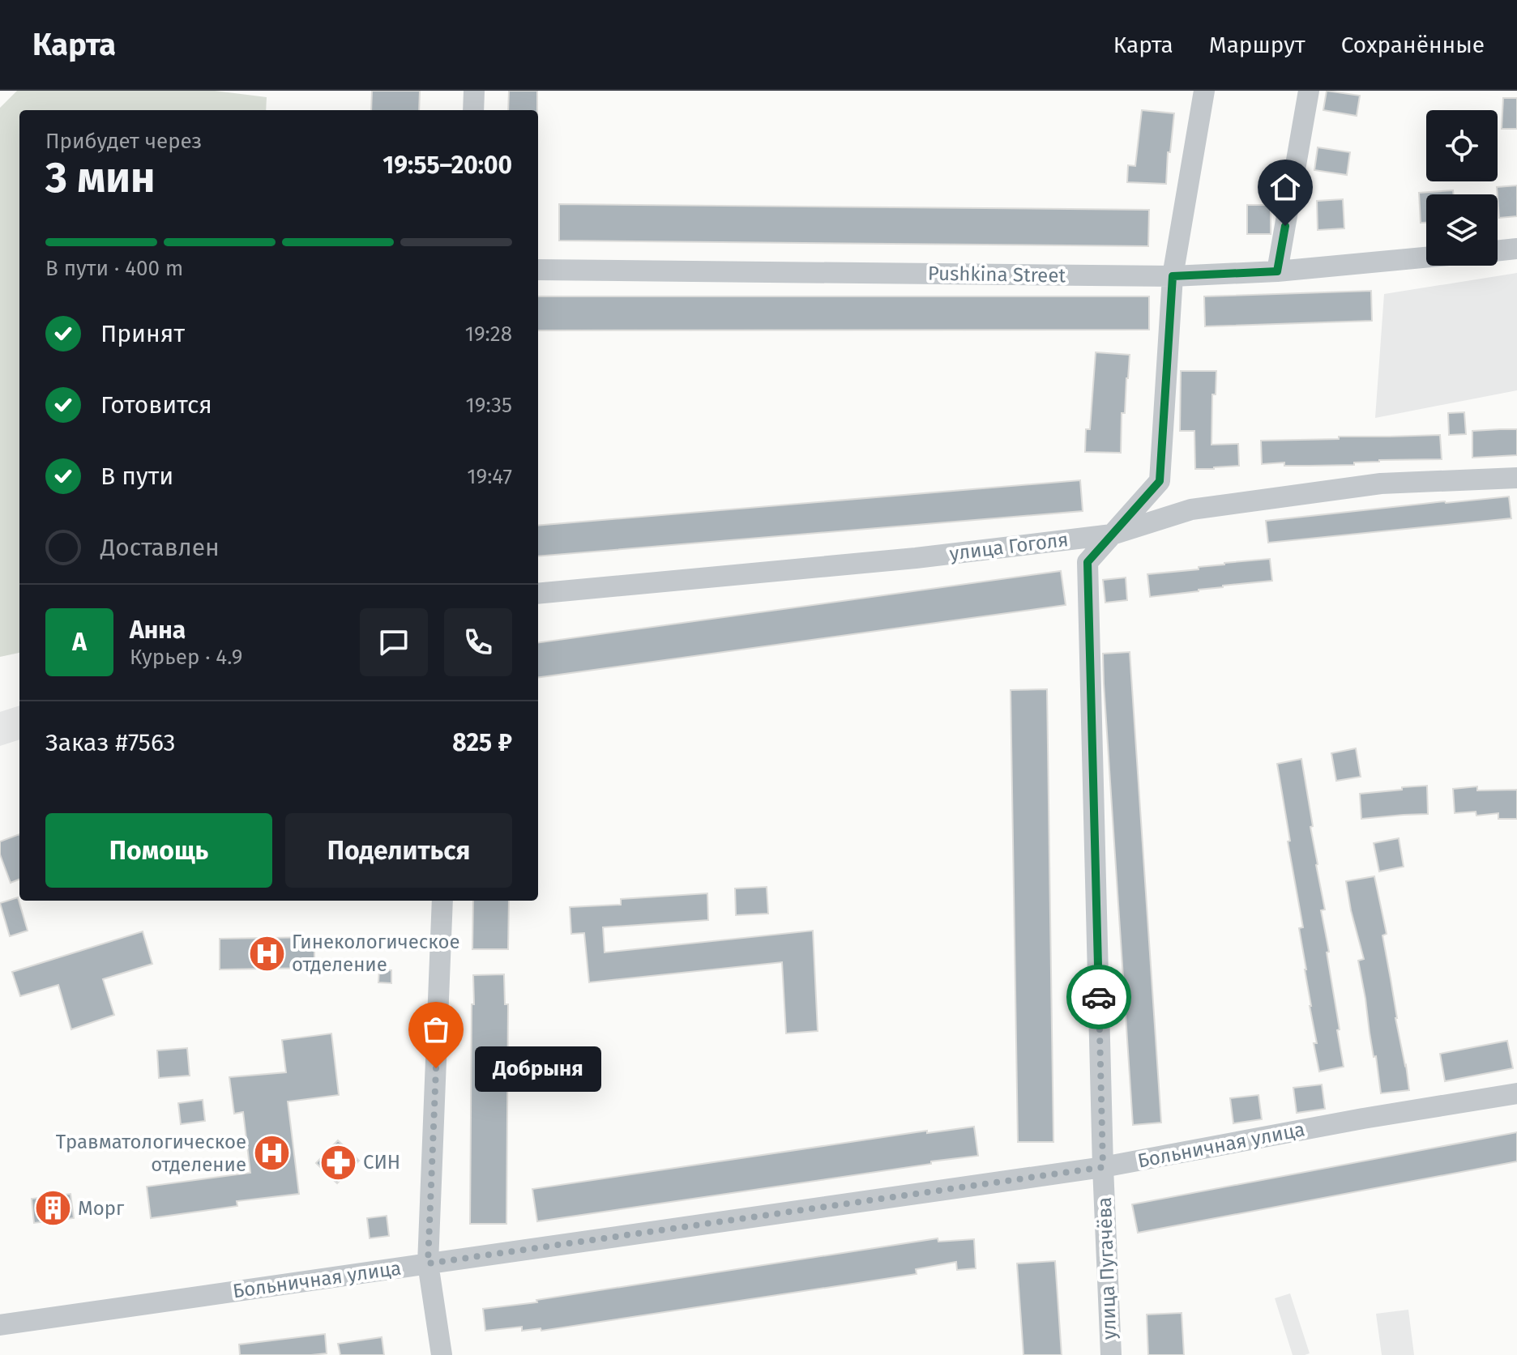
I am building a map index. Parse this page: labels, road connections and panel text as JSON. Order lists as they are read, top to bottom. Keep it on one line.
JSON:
{"streets":{"street":["Pushkina Street","улица Гоголя","Больничная улица","улица Пугачёва"]},"crossings":[["Pushkina Street","улица Пугачёва"],["улица Гоголя","улица Пугачёва"],["Больничная улица","улица Пугачёва"]],"places":{"hospital":["Гинекологическое отделение","Травматологическое отделение"],"other":["Добрыня"],"pharmacy":["СИН"],"building":["Морг"]},"page":{"header":"Карта","nav":["Карта","Маршрут","Сохранённые"],"heading":["3 мин","Прибудет через","19:55–20:00"],"panel":["Анна","Курьер · 4.9","Заказ #7563","825 ₽"],"bar":"В пути · 400 m","list":[["Принят","19:28"],["Готовится","19:35"],["В пути","19:47"],"Доставлен"],"round":"А","buttons":["Помощь","Поделиться"],"bubble":"Добрыня"}}
